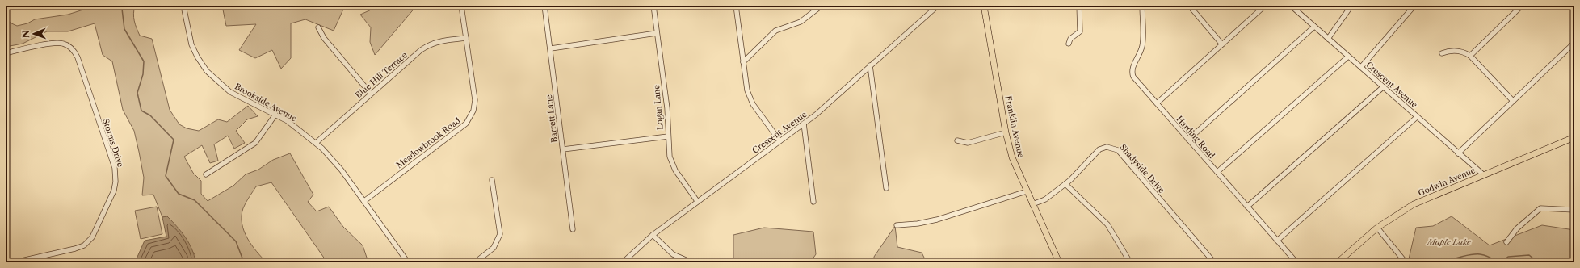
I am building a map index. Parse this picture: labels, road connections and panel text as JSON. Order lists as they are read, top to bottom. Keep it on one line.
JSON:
{"streets":{"main road":["Franklin Avenue","Godwin Avenue"],"street":["Blue Hill Terrace","Crescent Avenue","Brookside Avenue","Logan Lane","Barrett Lane","Harding Road","Storms Drive","Meadowbrook Road","Shadyside Drive"]},"crossings":[["Blue Hill Terrace","Brookside Avenue"],["Blue Hill Terrace","Meadowbrook Road"],["Crescent Avenue","Logan Lane"],["Crescent Avenue","Godwin Avenue"],["Brookside Avenue","Meadowbrook Road"],["Franklin Avenue","Shadyside Drive"]],"parks":["Maple Lake"],"north":"left"}
